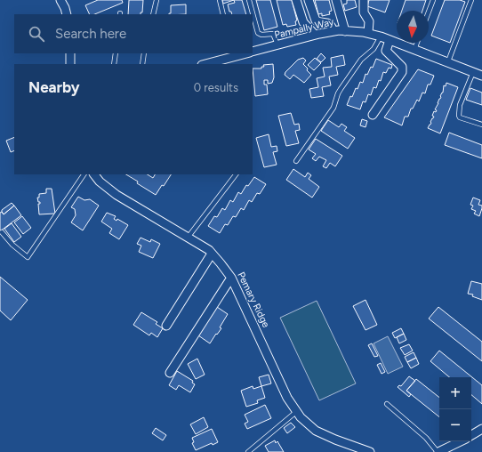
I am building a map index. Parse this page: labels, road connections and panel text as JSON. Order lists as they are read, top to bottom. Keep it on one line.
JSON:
{"streets":{"street":["Pampally Way","Pemary Ridge"]},"north":"bottom","page":{"search":"Search here","heading":["Nearby","0 results"],"map_buttons":["+","−"]}}
